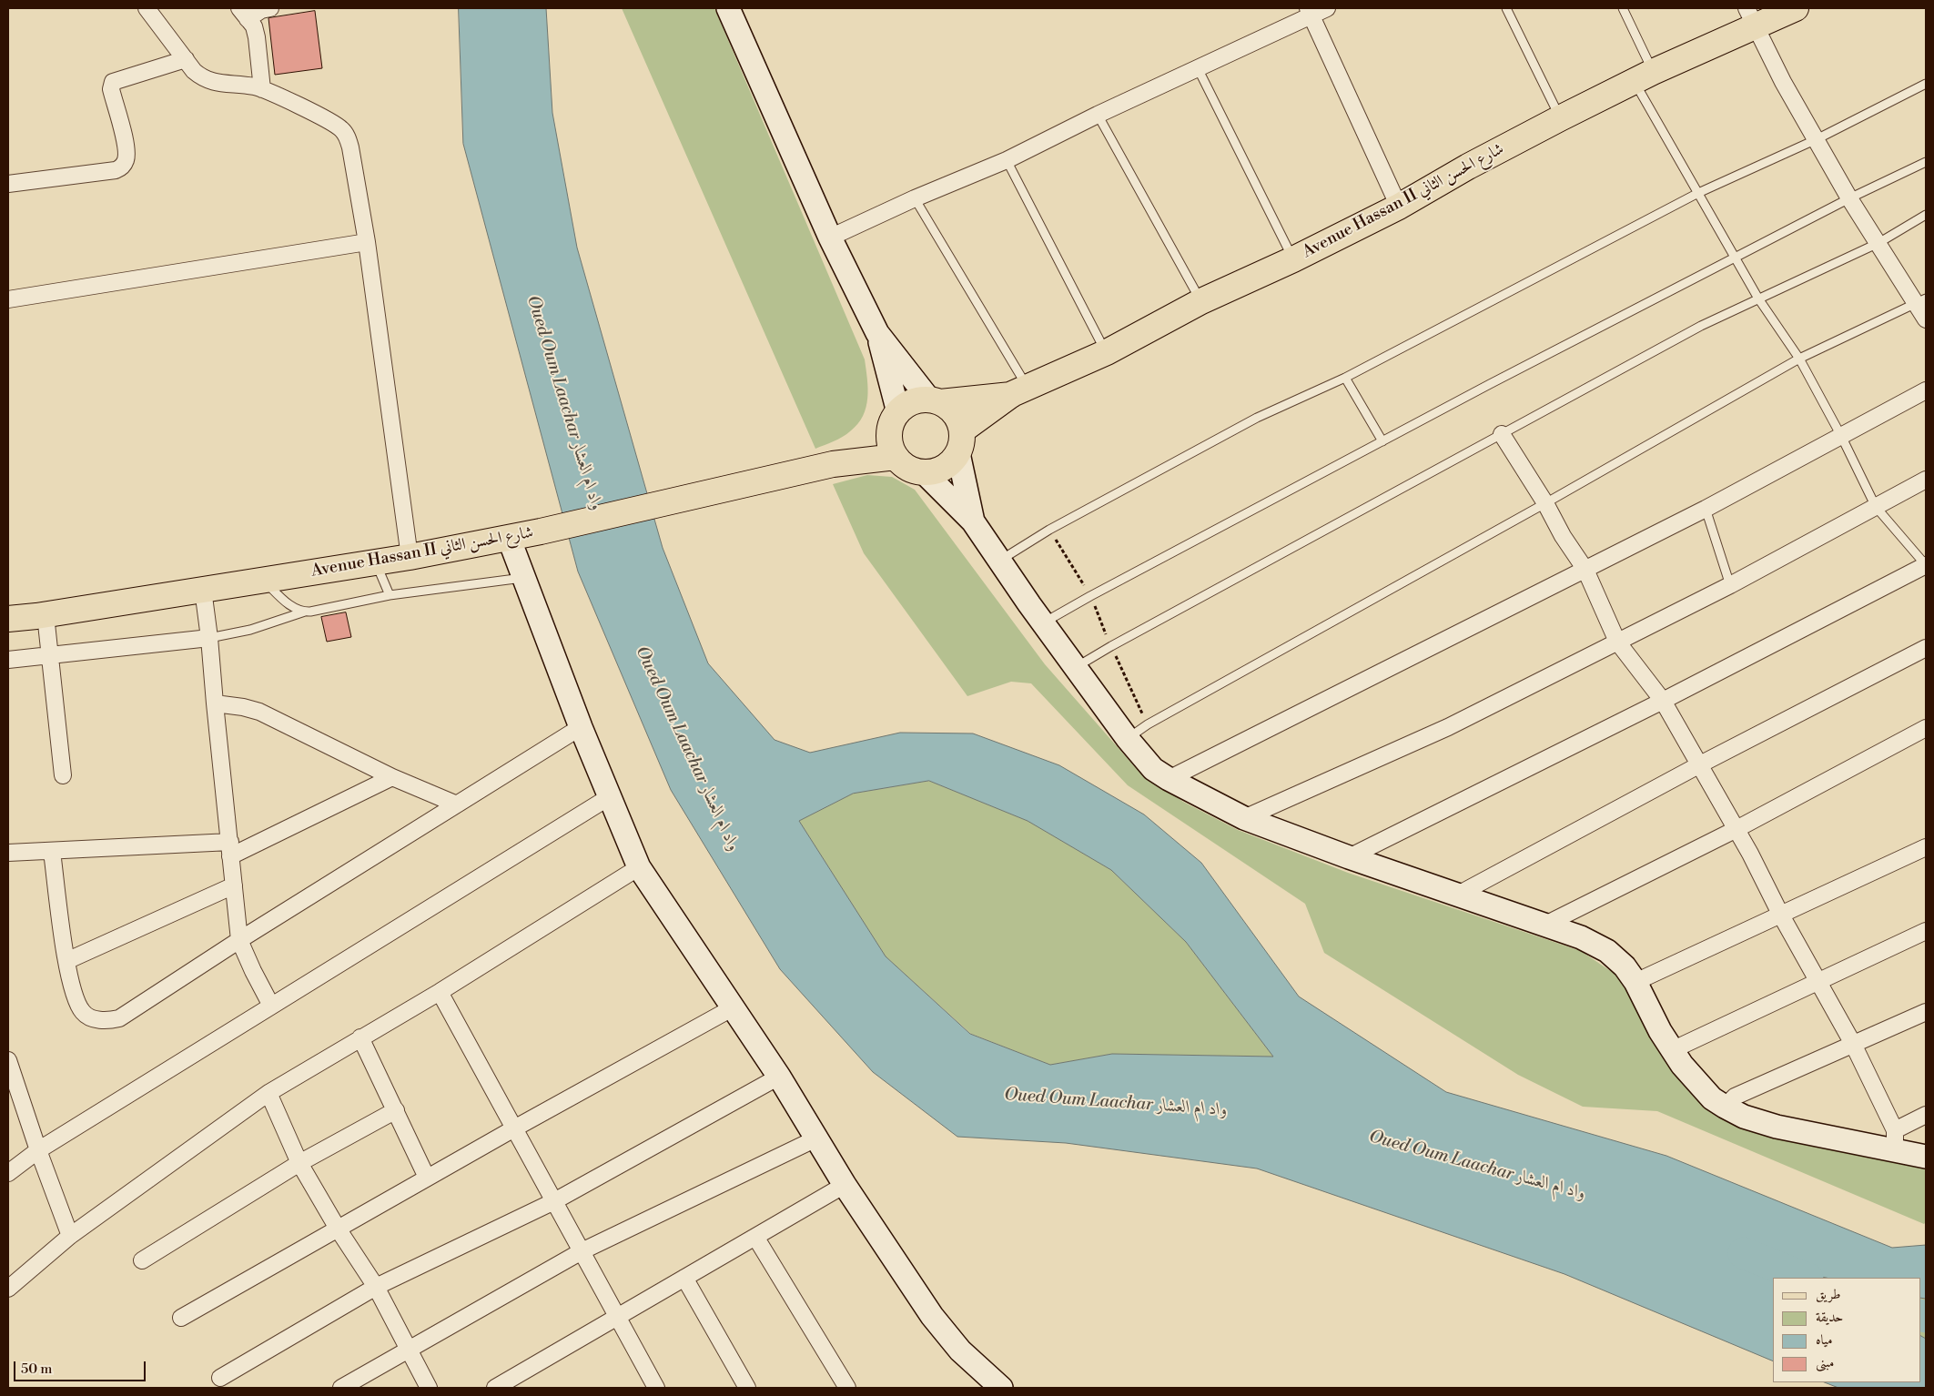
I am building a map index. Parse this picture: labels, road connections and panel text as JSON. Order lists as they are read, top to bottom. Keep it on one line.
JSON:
{"streets":{"main road":["Avenue Hassan II شارع الحسن الثاني"]},"water":["Oued Oum Laachar واد ام العشار"],"legend":["طريق","حديقة","مياه","مبنى"],"scale_bar":"50 m"}
